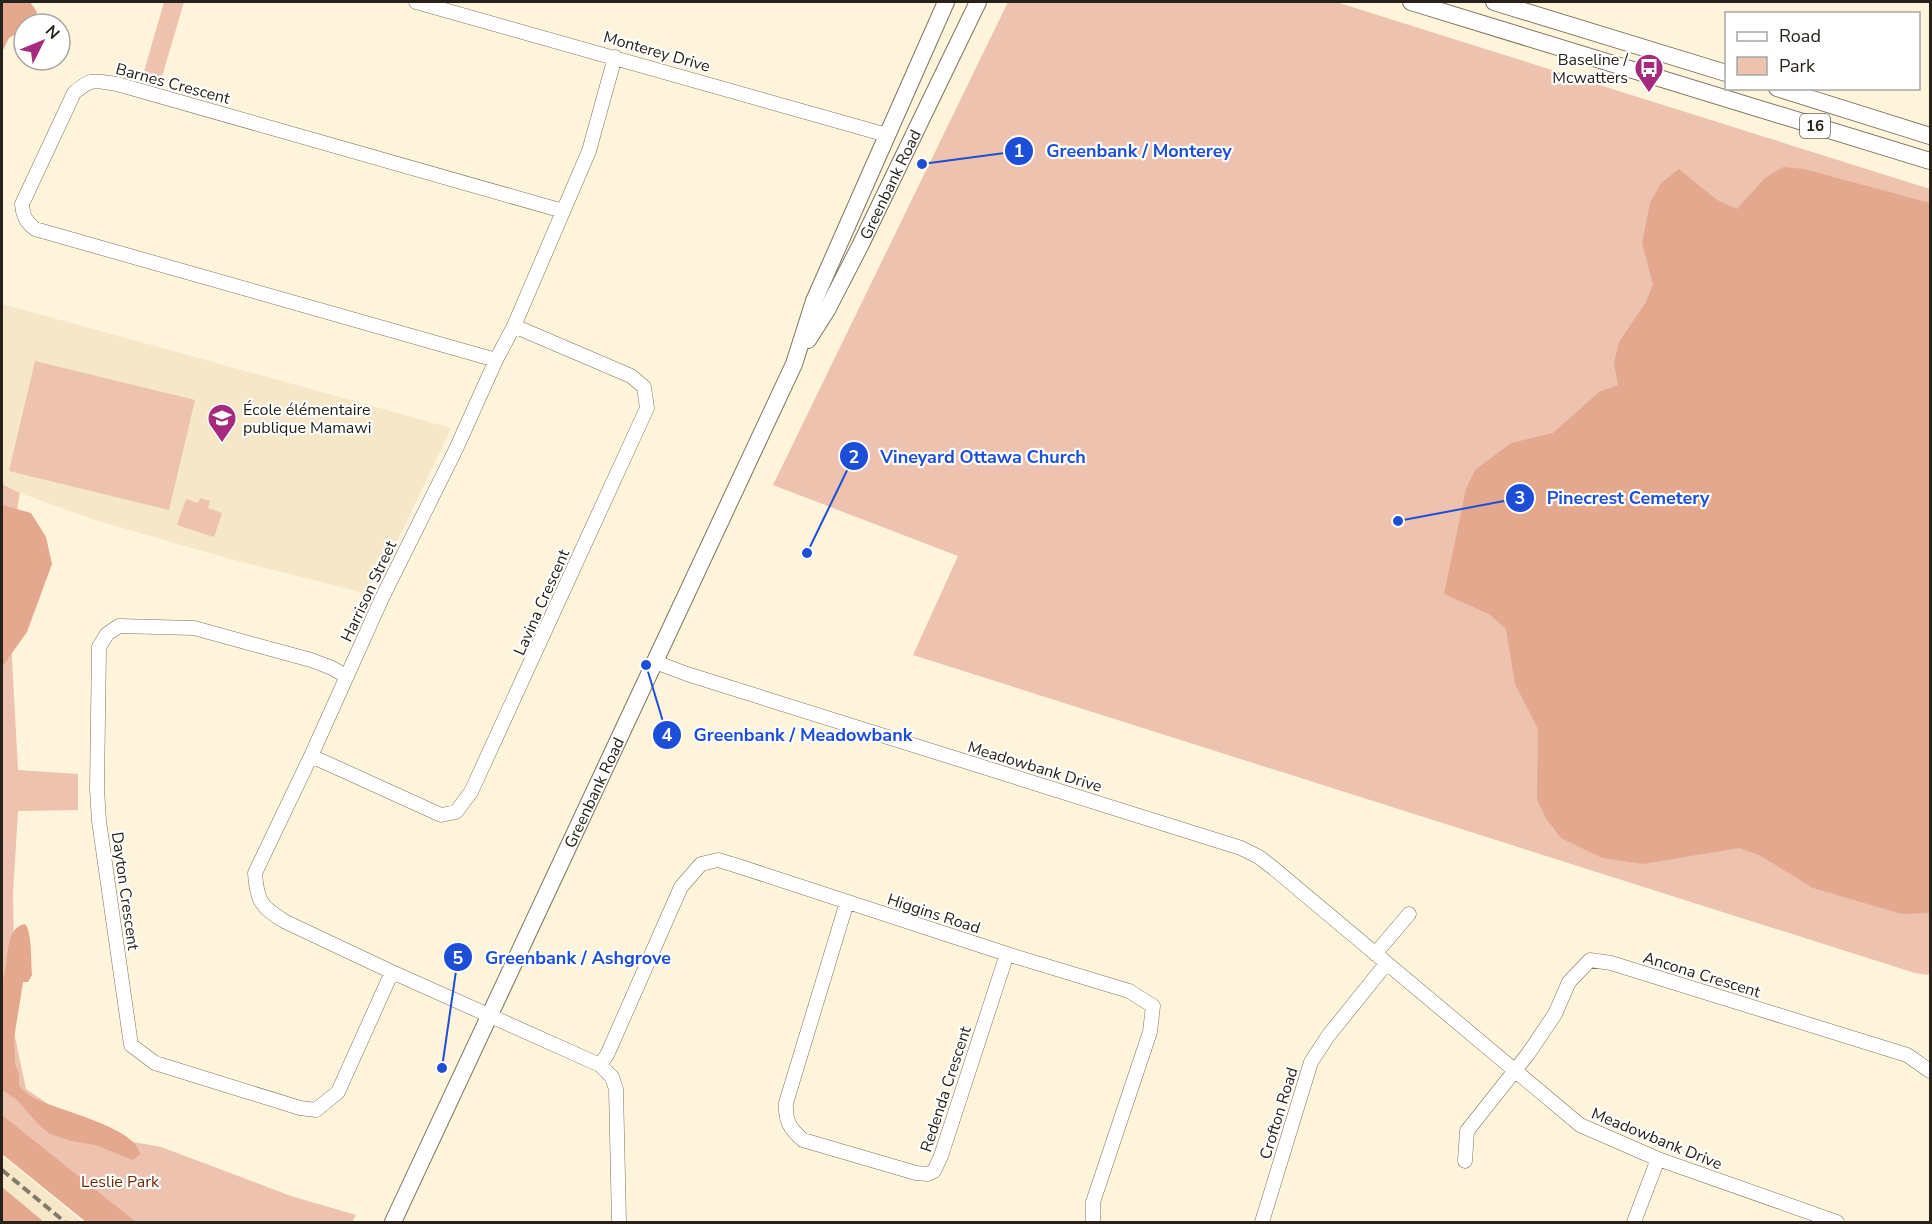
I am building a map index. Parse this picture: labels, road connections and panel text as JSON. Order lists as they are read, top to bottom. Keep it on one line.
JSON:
{"streets":{"main road":["16","Greenbank Road"],"street":["Monterey Drive","Barnes Crescent","Harrison Street","Lavina Crescent","Meadowbank Drive","Dayton Crescent","Higgins Road","Ancona Crescent","Redenda Crescent","Crofton Road"]},"crossings":[["Monterey Drive","Greenbank Road"],["Monterey Drive","Harrison Street"],["Barnes Crescent","Harrison Street"],["Greenbank Road","Harrison Street"],["Greenbank Road","Meadowbank Drive"],["Harrison Street","Lavina Crescent"],["Harrison Street","Dayton Crescent"],["Harrison Street","Higgins Road"],["Meadowbank Drive","Ancona Crescent"],["Meadowbank Drive","Crofton Road"],["Higgins Road","Redenda Crescent"]],"parks":["Leslie Park"],"places":{"bus stop":["Baseline / Mcwatters"],"other":["Greenbank / Monterey","Pinecrest Cemetery","Vineyard Ottawa Church","Greenbank / Meadowbank","Greenbank / Ashgrove"],"school or university":["École élémentaire publique Mamawi"]},"legend":["Road","Park"],"north":"top right"}
